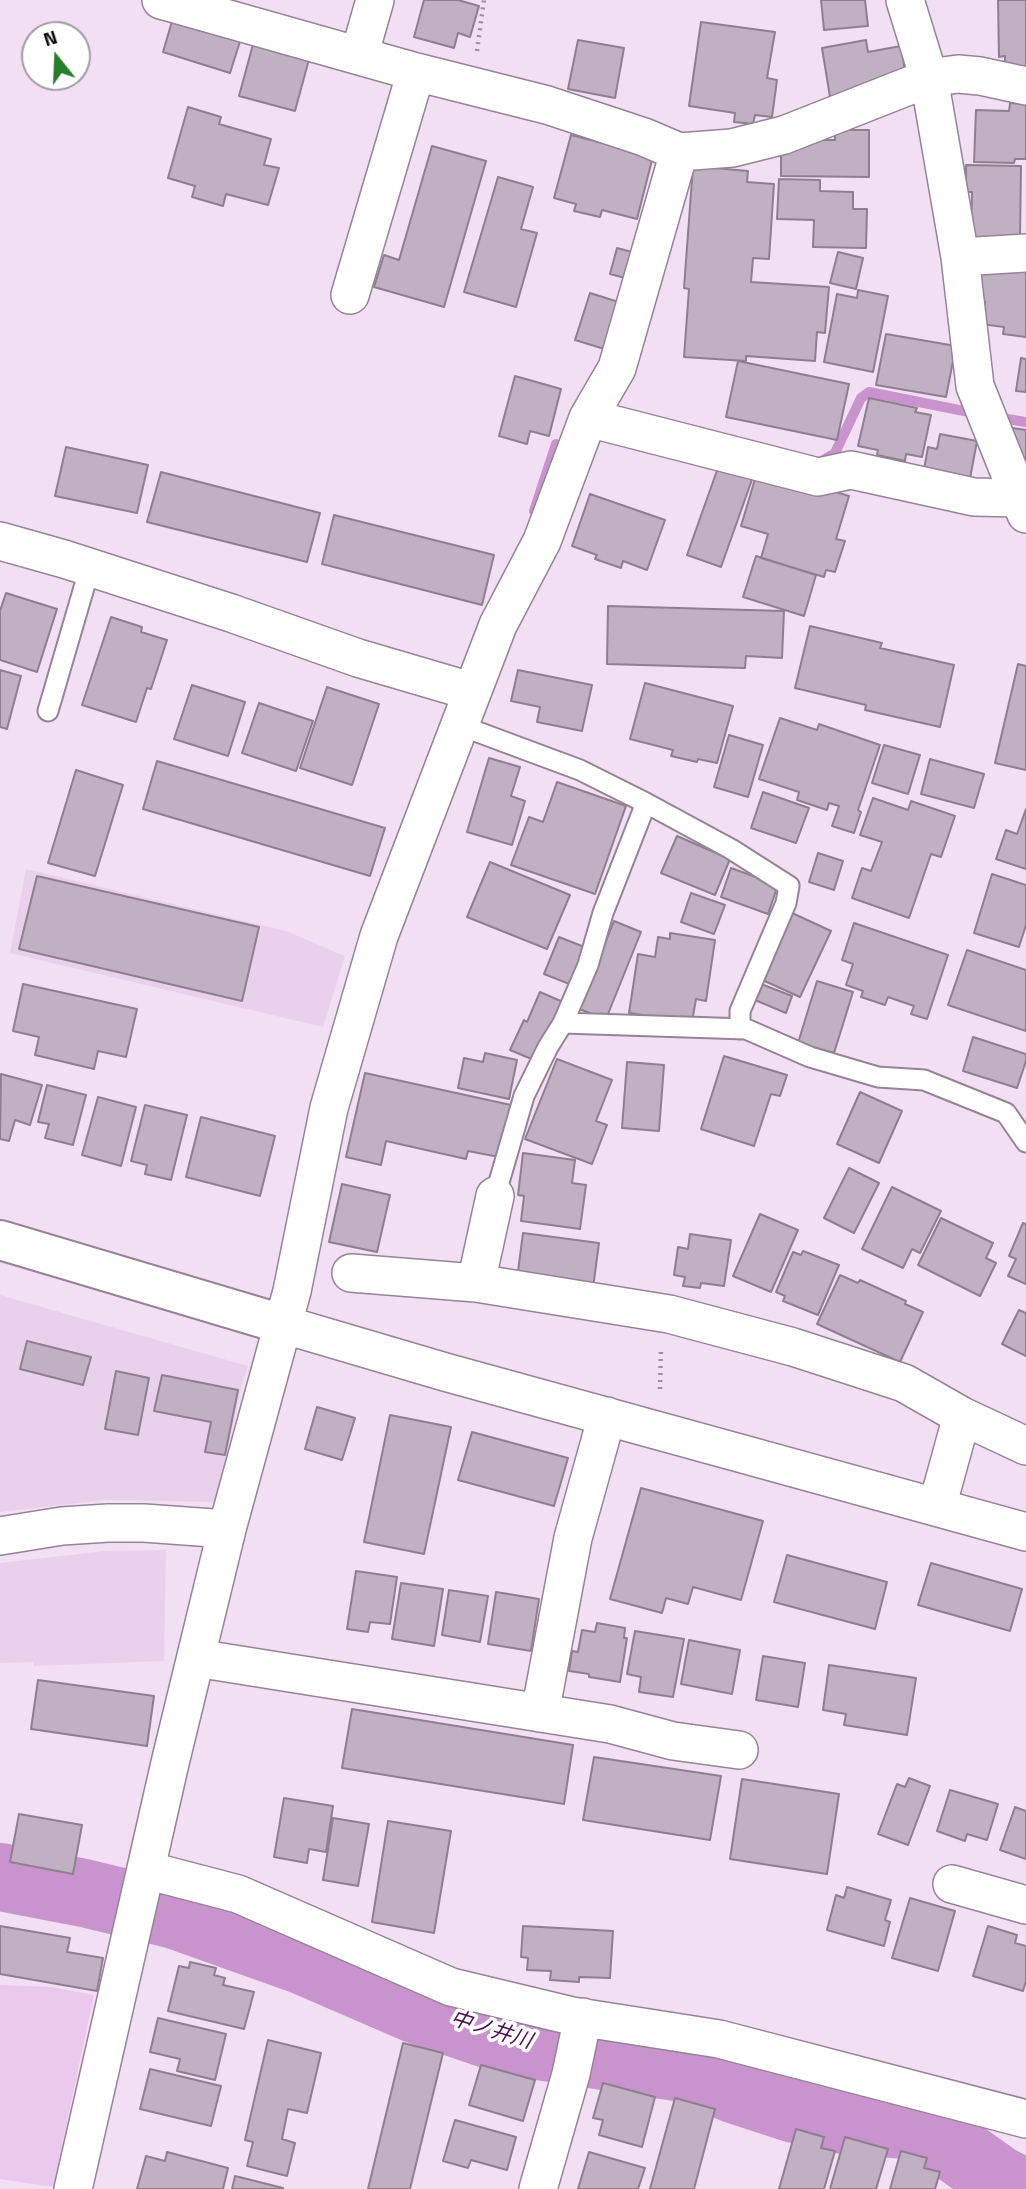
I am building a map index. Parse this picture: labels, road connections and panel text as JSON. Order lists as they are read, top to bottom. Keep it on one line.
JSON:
{"water":["中ノ井川"],"north":"top"}
